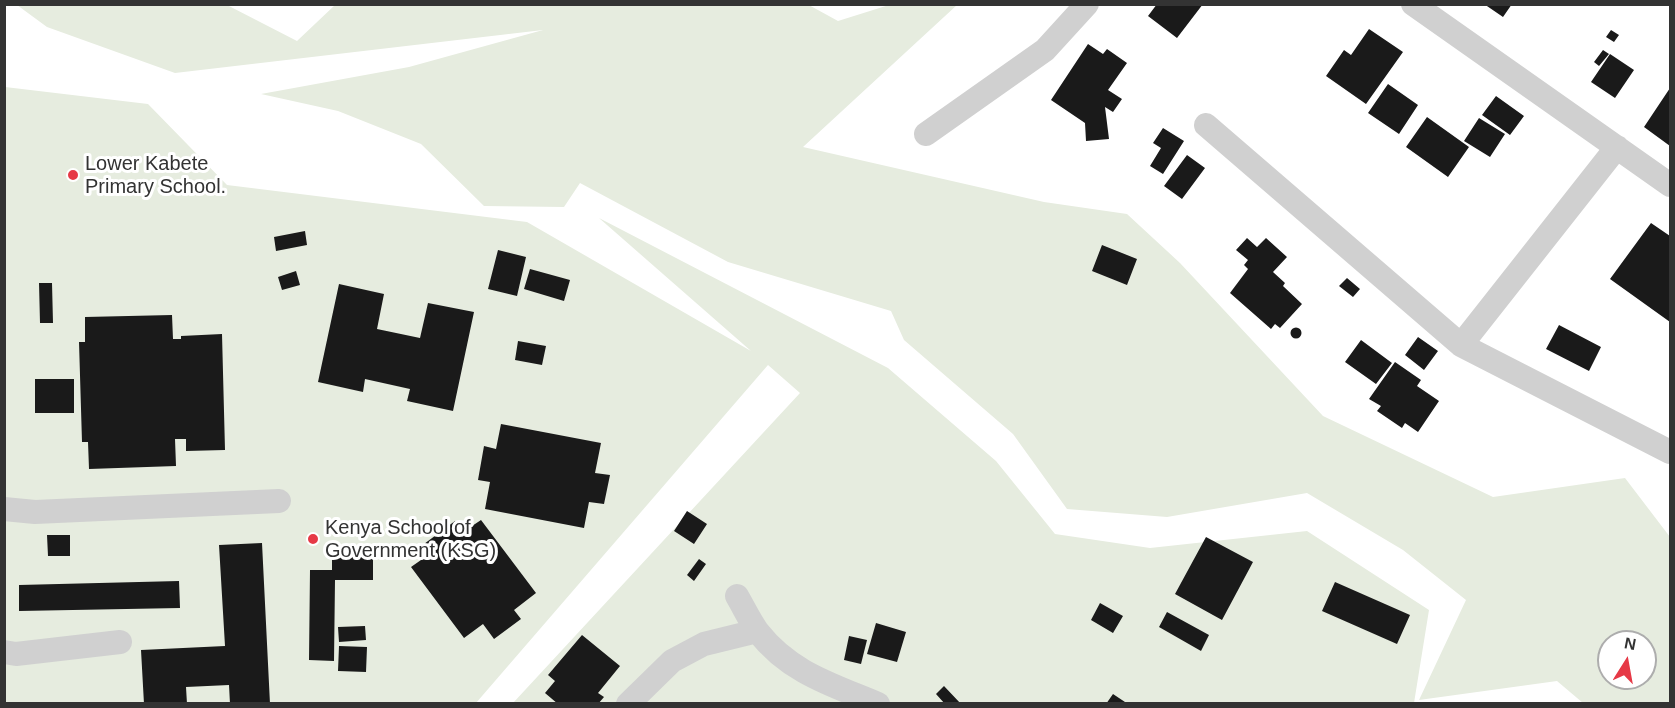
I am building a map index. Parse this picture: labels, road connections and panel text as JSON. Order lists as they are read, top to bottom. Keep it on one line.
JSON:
{"places":["Lower Kabete Primary School.","Kenya School of Government (KSG)"],"north":"top"}
